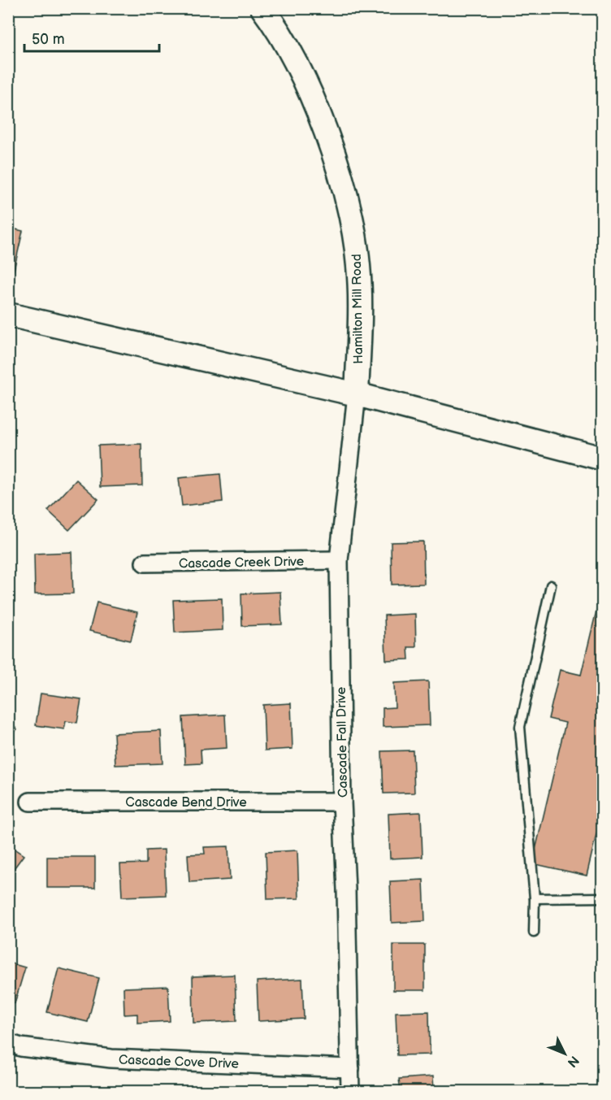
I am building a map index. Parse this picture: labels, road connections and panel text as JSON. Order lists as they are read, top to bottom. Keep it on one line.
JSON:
{"streets":{"main road":["Hamilton Mill Road"],"street":["Cascade Creek Drive","Cascade Fall Drive","Cascade Bend Drive","Cascade Cove Drive"]},"crossings":[["Hamilton Mill Road","Cascade Fall Drive"],["Cascade Creek Drive","Cascade Fall Drive"],["Cascade Fall Drive","Cascade Bend Drive"],["Cascade Fall Drive","Cascade Cove Drive"]],"scale_bar":"50 m","north":"bottom right"}
